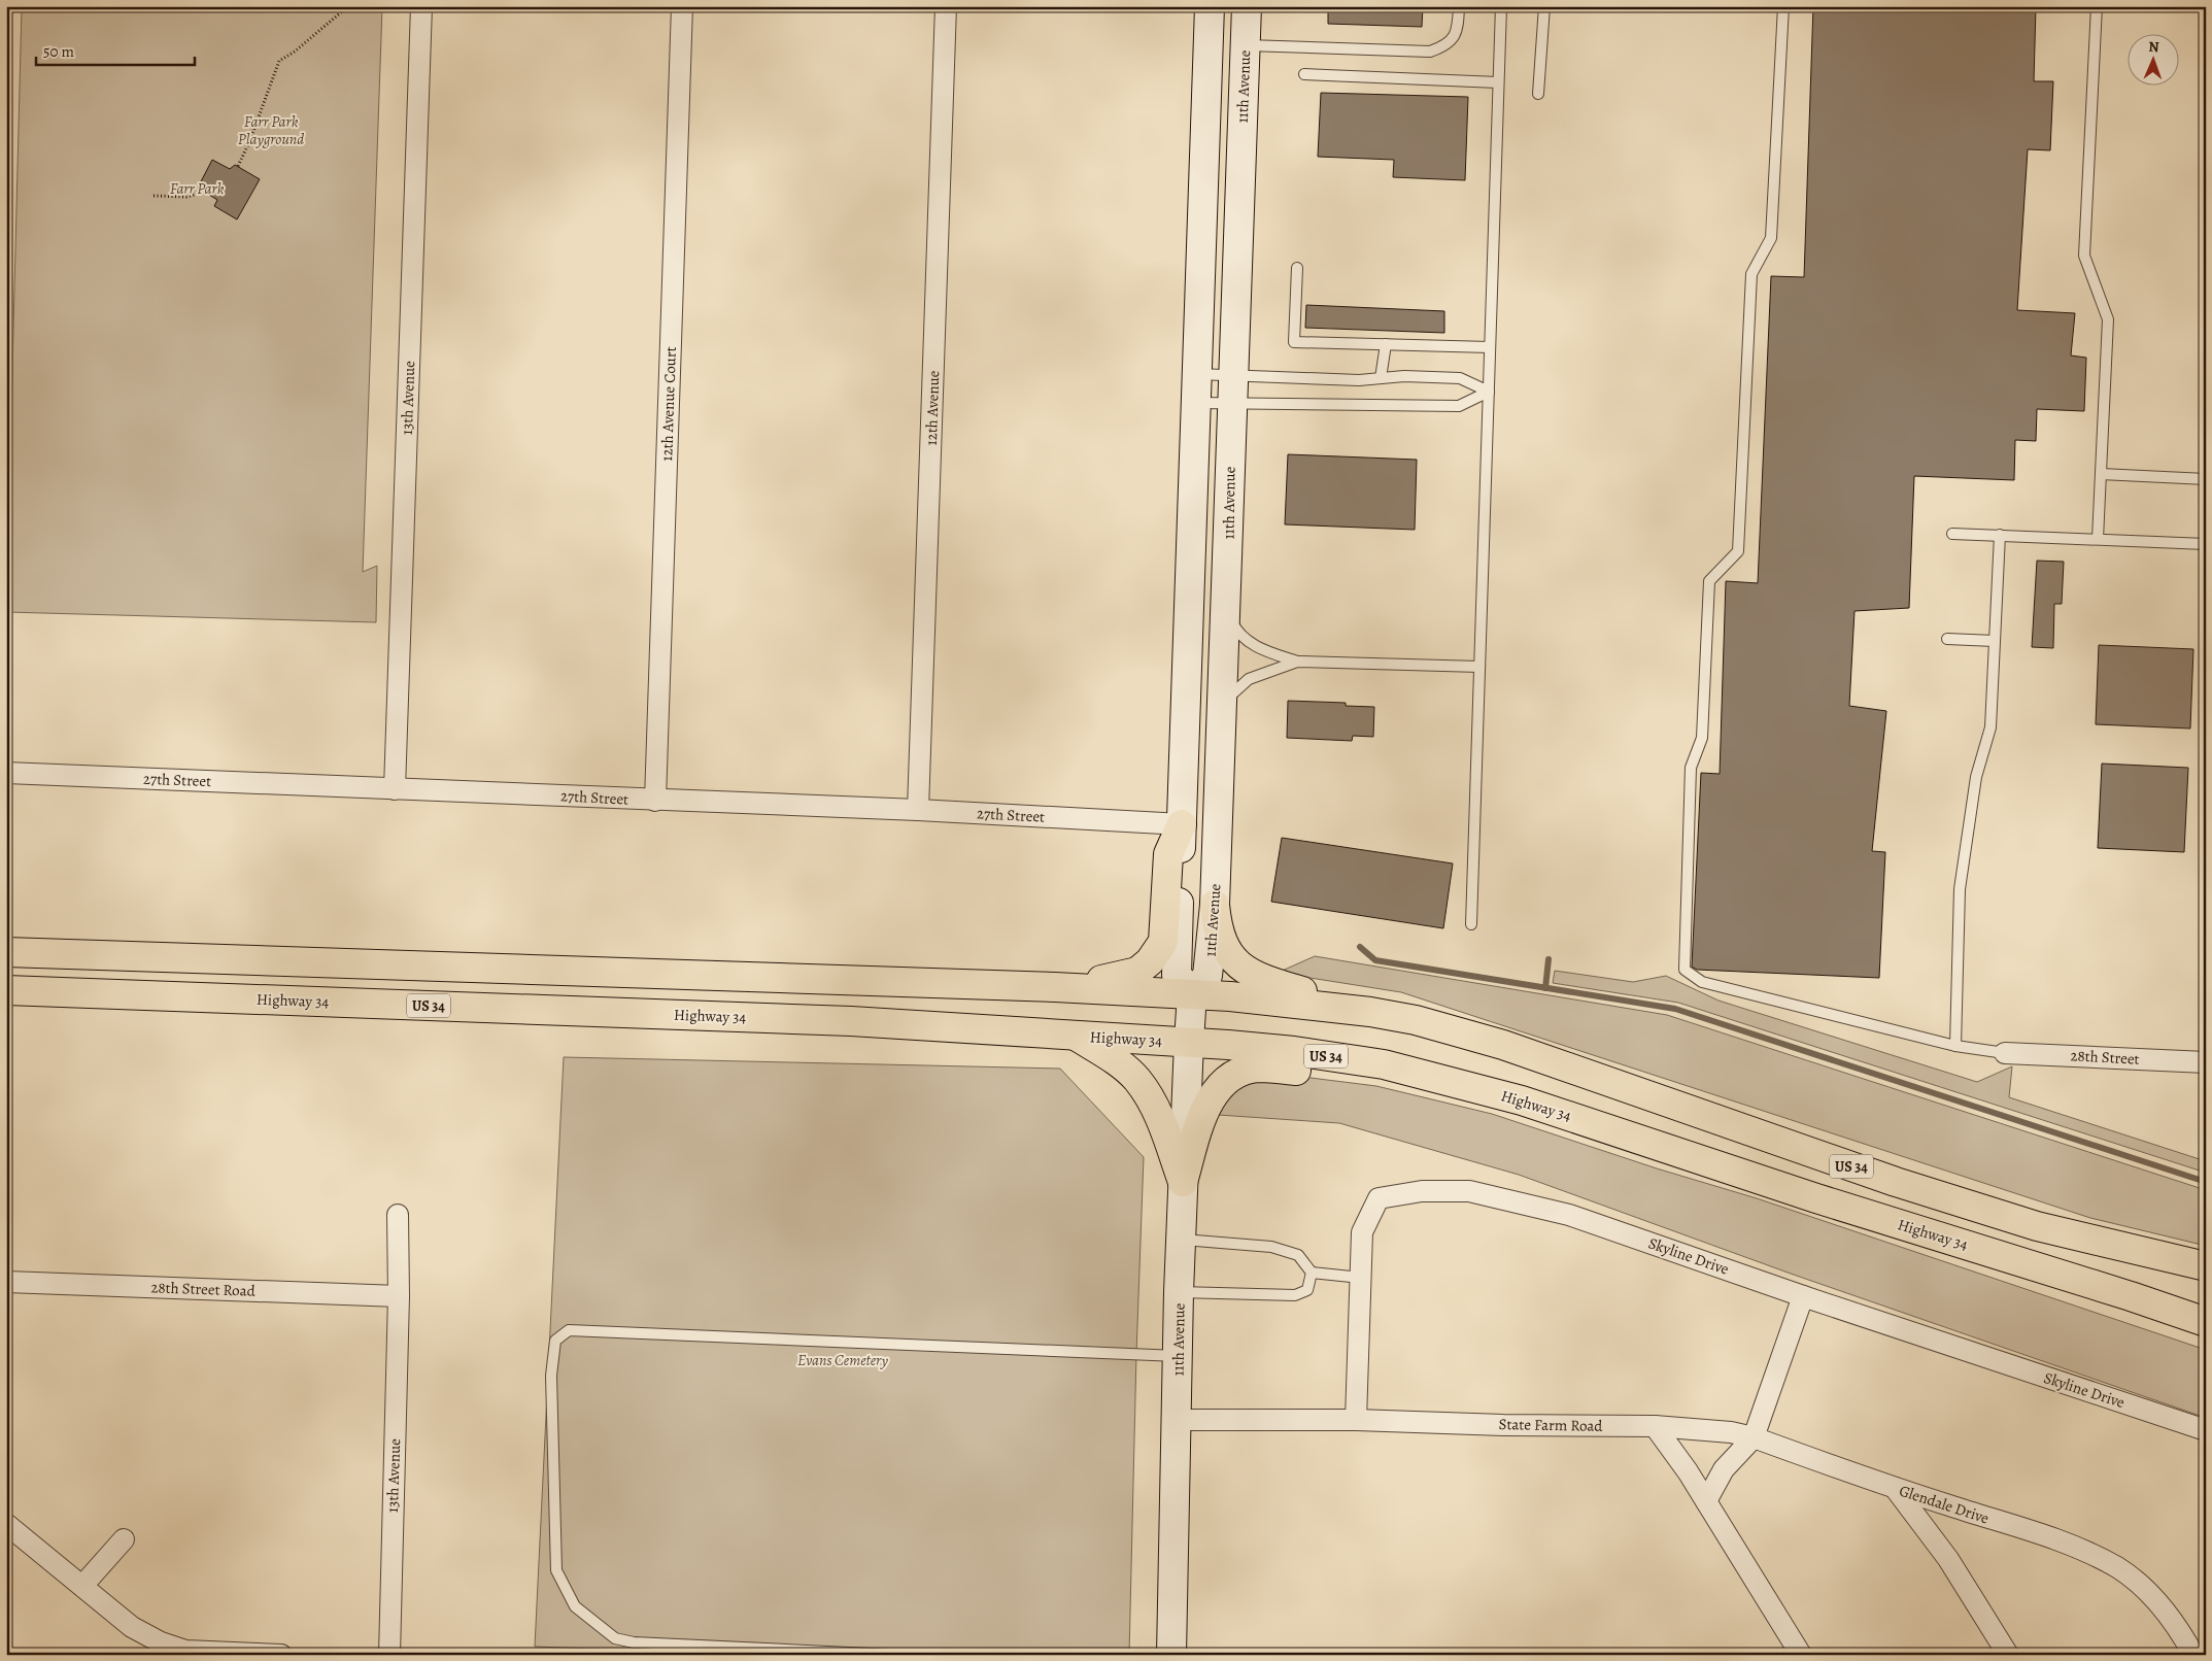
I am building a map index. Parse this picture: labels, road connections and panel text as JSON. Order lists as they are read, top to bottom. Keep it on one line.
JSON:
{"streets":{"highway":["Highway 34","US 34"],"main road":["11th Avenue"],"street":["13th Avenue","12th Avenue Court","12th Avenue","27th Street","28th Street","Skyline Drive","28th Street Road","State Farm Road","Glendale Drive"]},"crossings":[["11th Avenue","Highway 34"],["11th Avenue","US 34"],["11th Avenue","State Farm Road"],["13th Avenue","27th Street"],["13th Avenue","28th Street Road"],["12th Avenue Court","27th Street"],["12th Avenue","27th Street"],["Skyline Drive","State Farm Road"],["State Farm Road","Glendale Drive"]],"parks":["Farr Park Playground","Farr Park","Evans Cemetery"],"scale_bar":"50 m","north":"top"}
